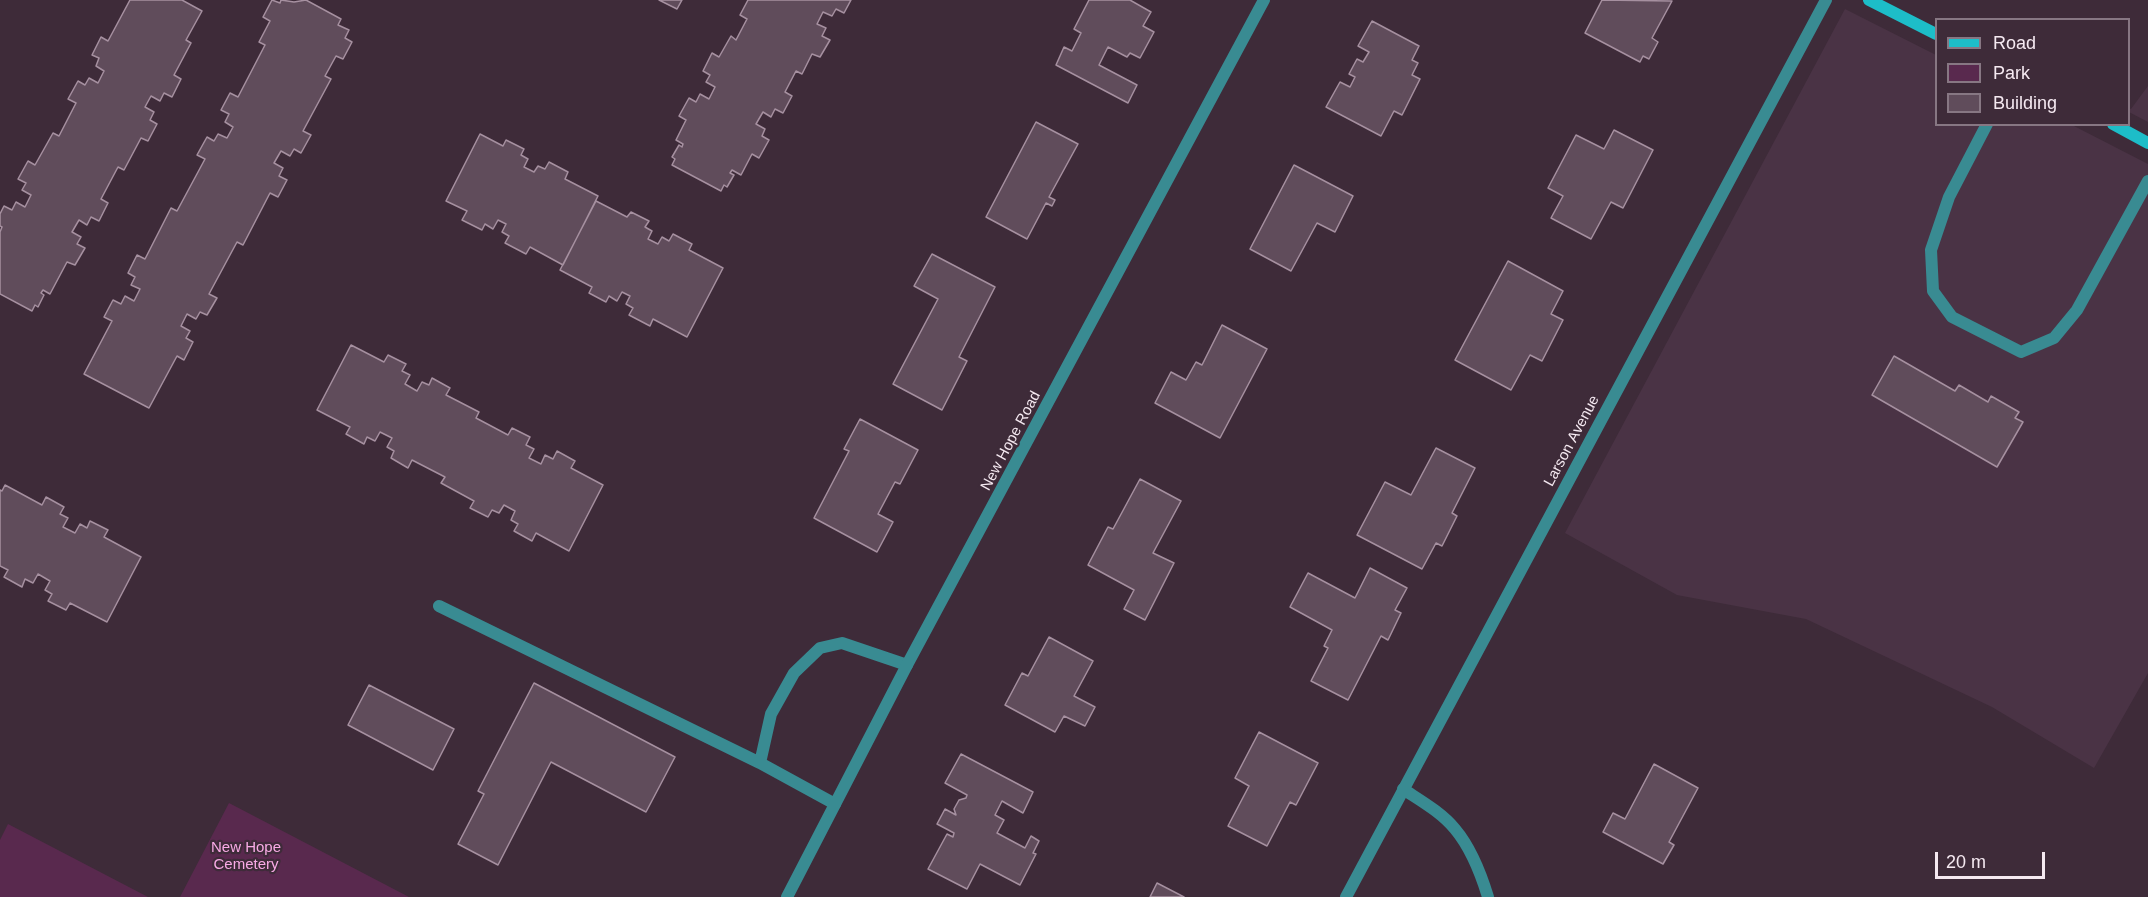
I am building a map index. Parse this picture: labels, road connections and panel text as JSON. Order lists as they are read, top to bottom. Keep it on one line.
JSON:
{"streets":{"street":["New Hope Road","Larson Avenue"]},"parks":["New Hope Cemetery"],"legend":["Road","Park","Building"],"scale_bar":"20 m"}
